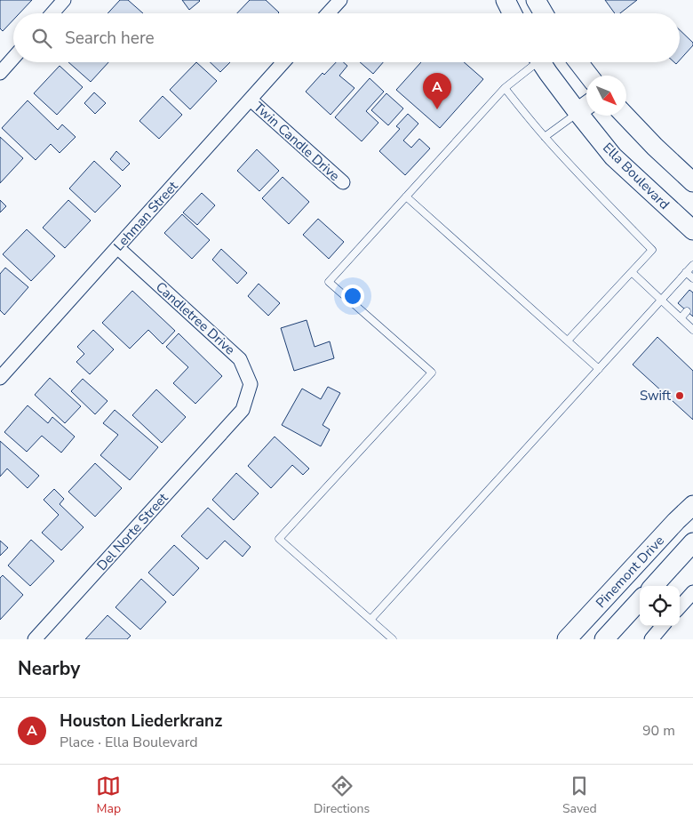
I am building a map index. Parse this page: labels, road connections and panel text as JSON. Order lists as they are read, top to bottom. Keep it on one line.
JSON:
{"streets":{"main road":["Ella Boulevard","Pinemont Drive"],"street":["Twin Candle Drive","Lehman Street","Candletree Drive","Del Norte Street"]},"crossings":[["Twin Candle Drive","Lehman Street"],["Lehman Street","Candletree Drive"],["Candletree Drive","Del Norte Street"]],"places":["Swift"],"north":"bottom right","page":{"search":"Search here","pins":"A","heading":"Nearby","list":[{"mark":"A","name":"Houston Liederkranz","note":"Place · Ella Boulevard","value":"90 m"}],"nav":["Map","Directions","Saved"]}}
